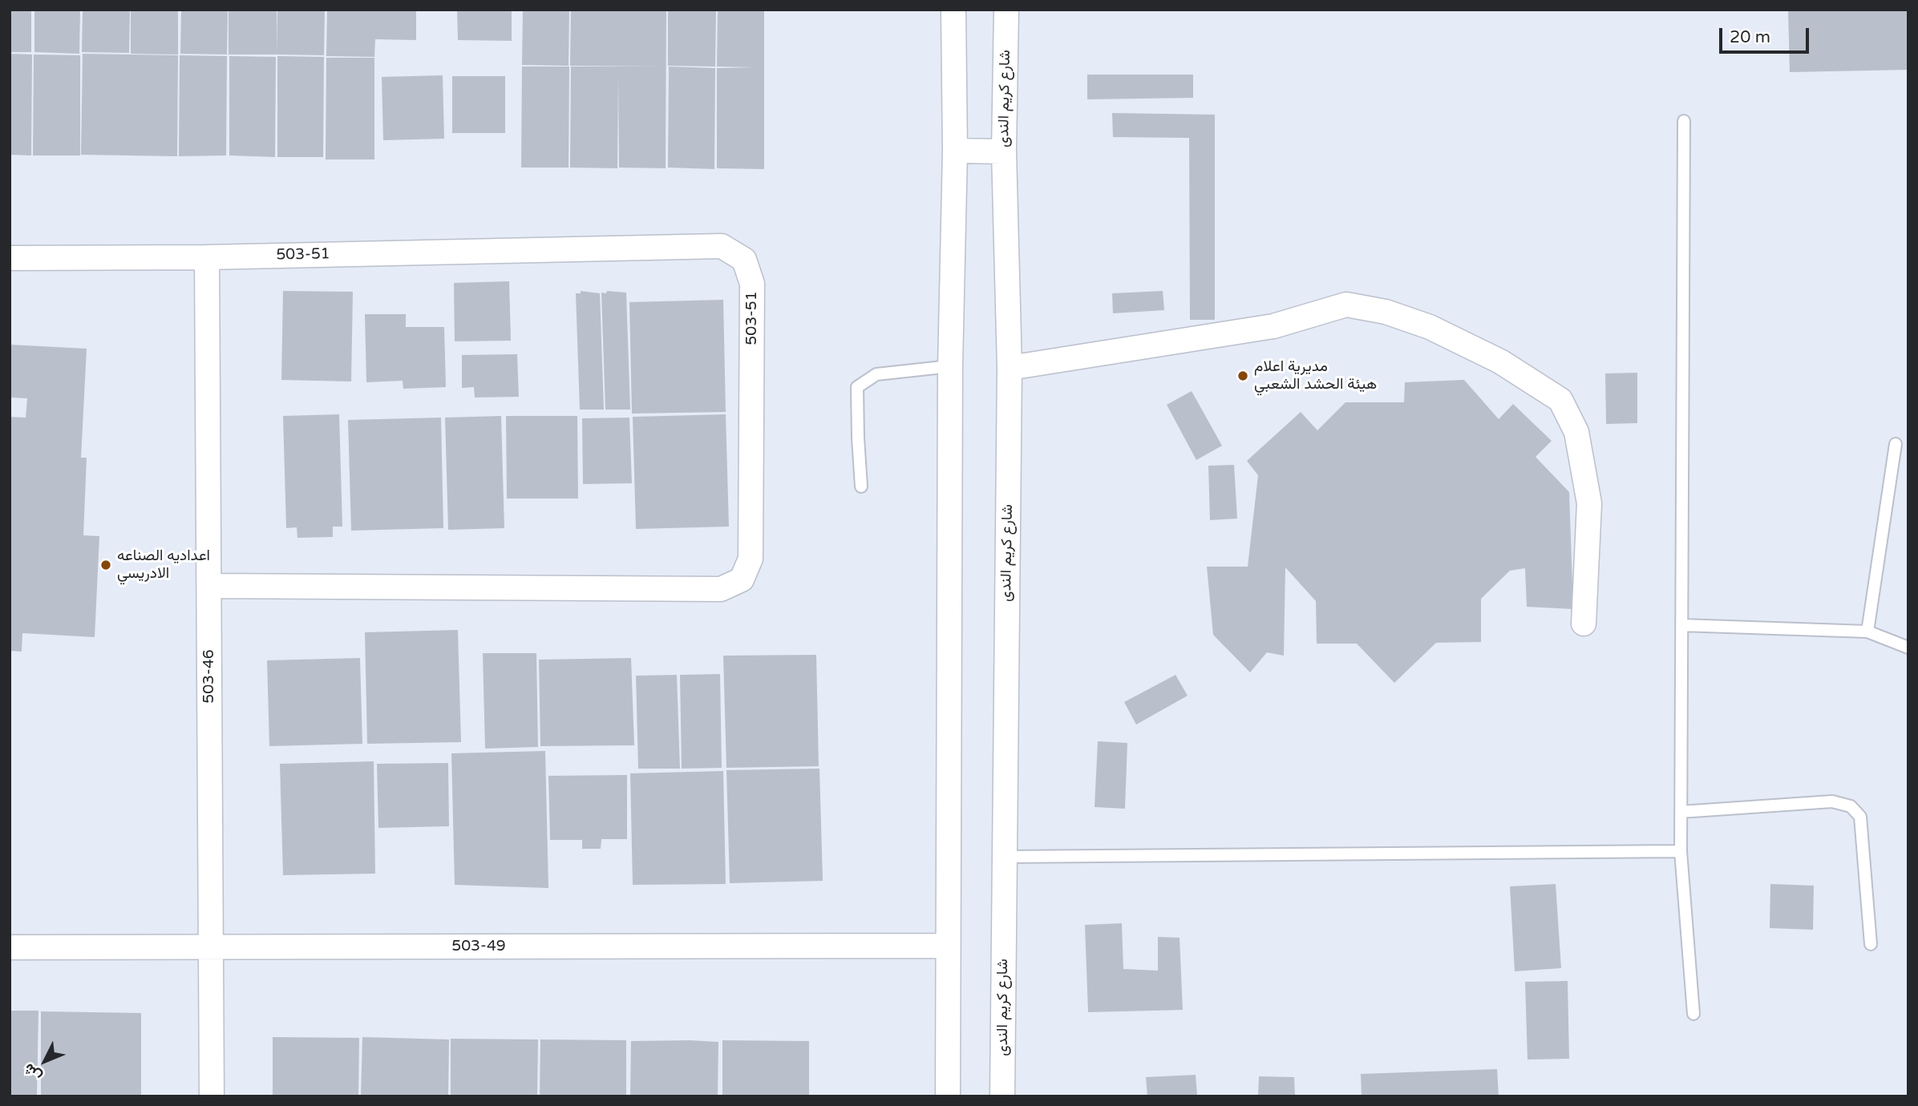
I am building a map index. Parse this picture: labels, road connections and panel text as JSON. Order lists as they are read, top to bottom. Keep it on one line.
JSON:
{"streets":{"street":["شارع كريم الندى","503-51","503-46","503-49"]},"crossings":[["503-51","503-46"],["503-46","503-49"]],"places":["مديرية اعلام هيئة الحشد الشعبي","اعداديه الصناعه الادريسي"],"scale_bar":"20 m","north":"bottom left"}
